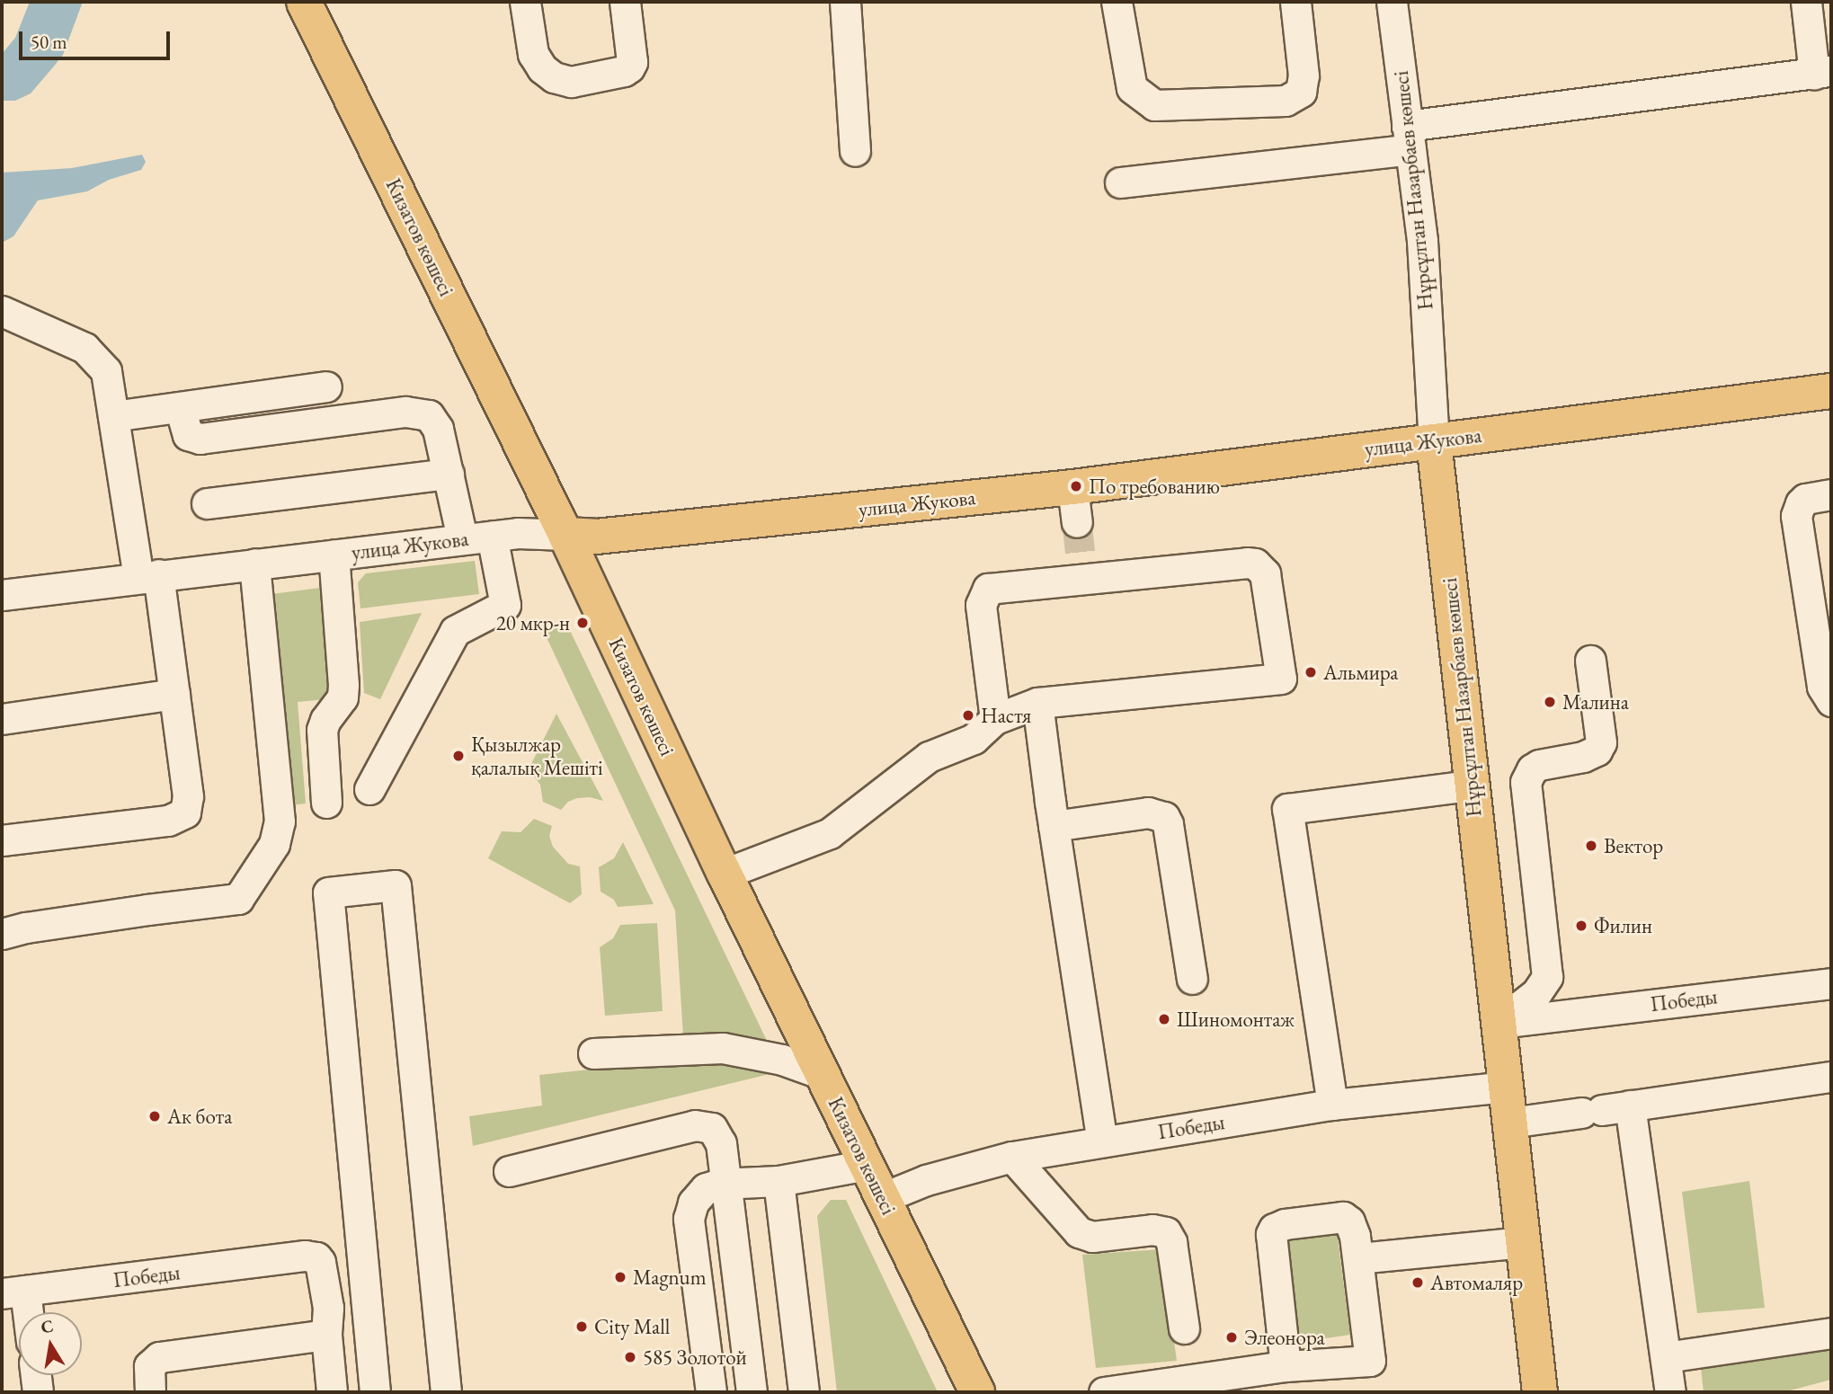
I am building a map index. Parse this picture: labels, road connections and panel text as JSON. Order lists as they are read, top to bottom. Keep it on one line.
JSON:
{"streets":{"main road":["Нұрсұлтан Назарбаев көшесі","Кизатов көшесі","улица Жукова"],"street":["Победы"]},"crossings":[["Нұрсұлтан Назарбаев көшесі","улица Жукова"],["Нұрсұлтан Назарбаев көшесі","Победы"],["Кизатов көшесі","улица Жукова"],["Кизатов көшесі","Победы"]],"places":["По требованию","20 мкр-н","Альмира","Малина","Настя","Қызылжар қалалық Мешіті","Вектор","Филин","Шиномонтаж","Ак бота","Magnum","Автомаляр","City Mall","Элеонора","585 Золотой"],"scale_bar":"50 m","north":"top"}
